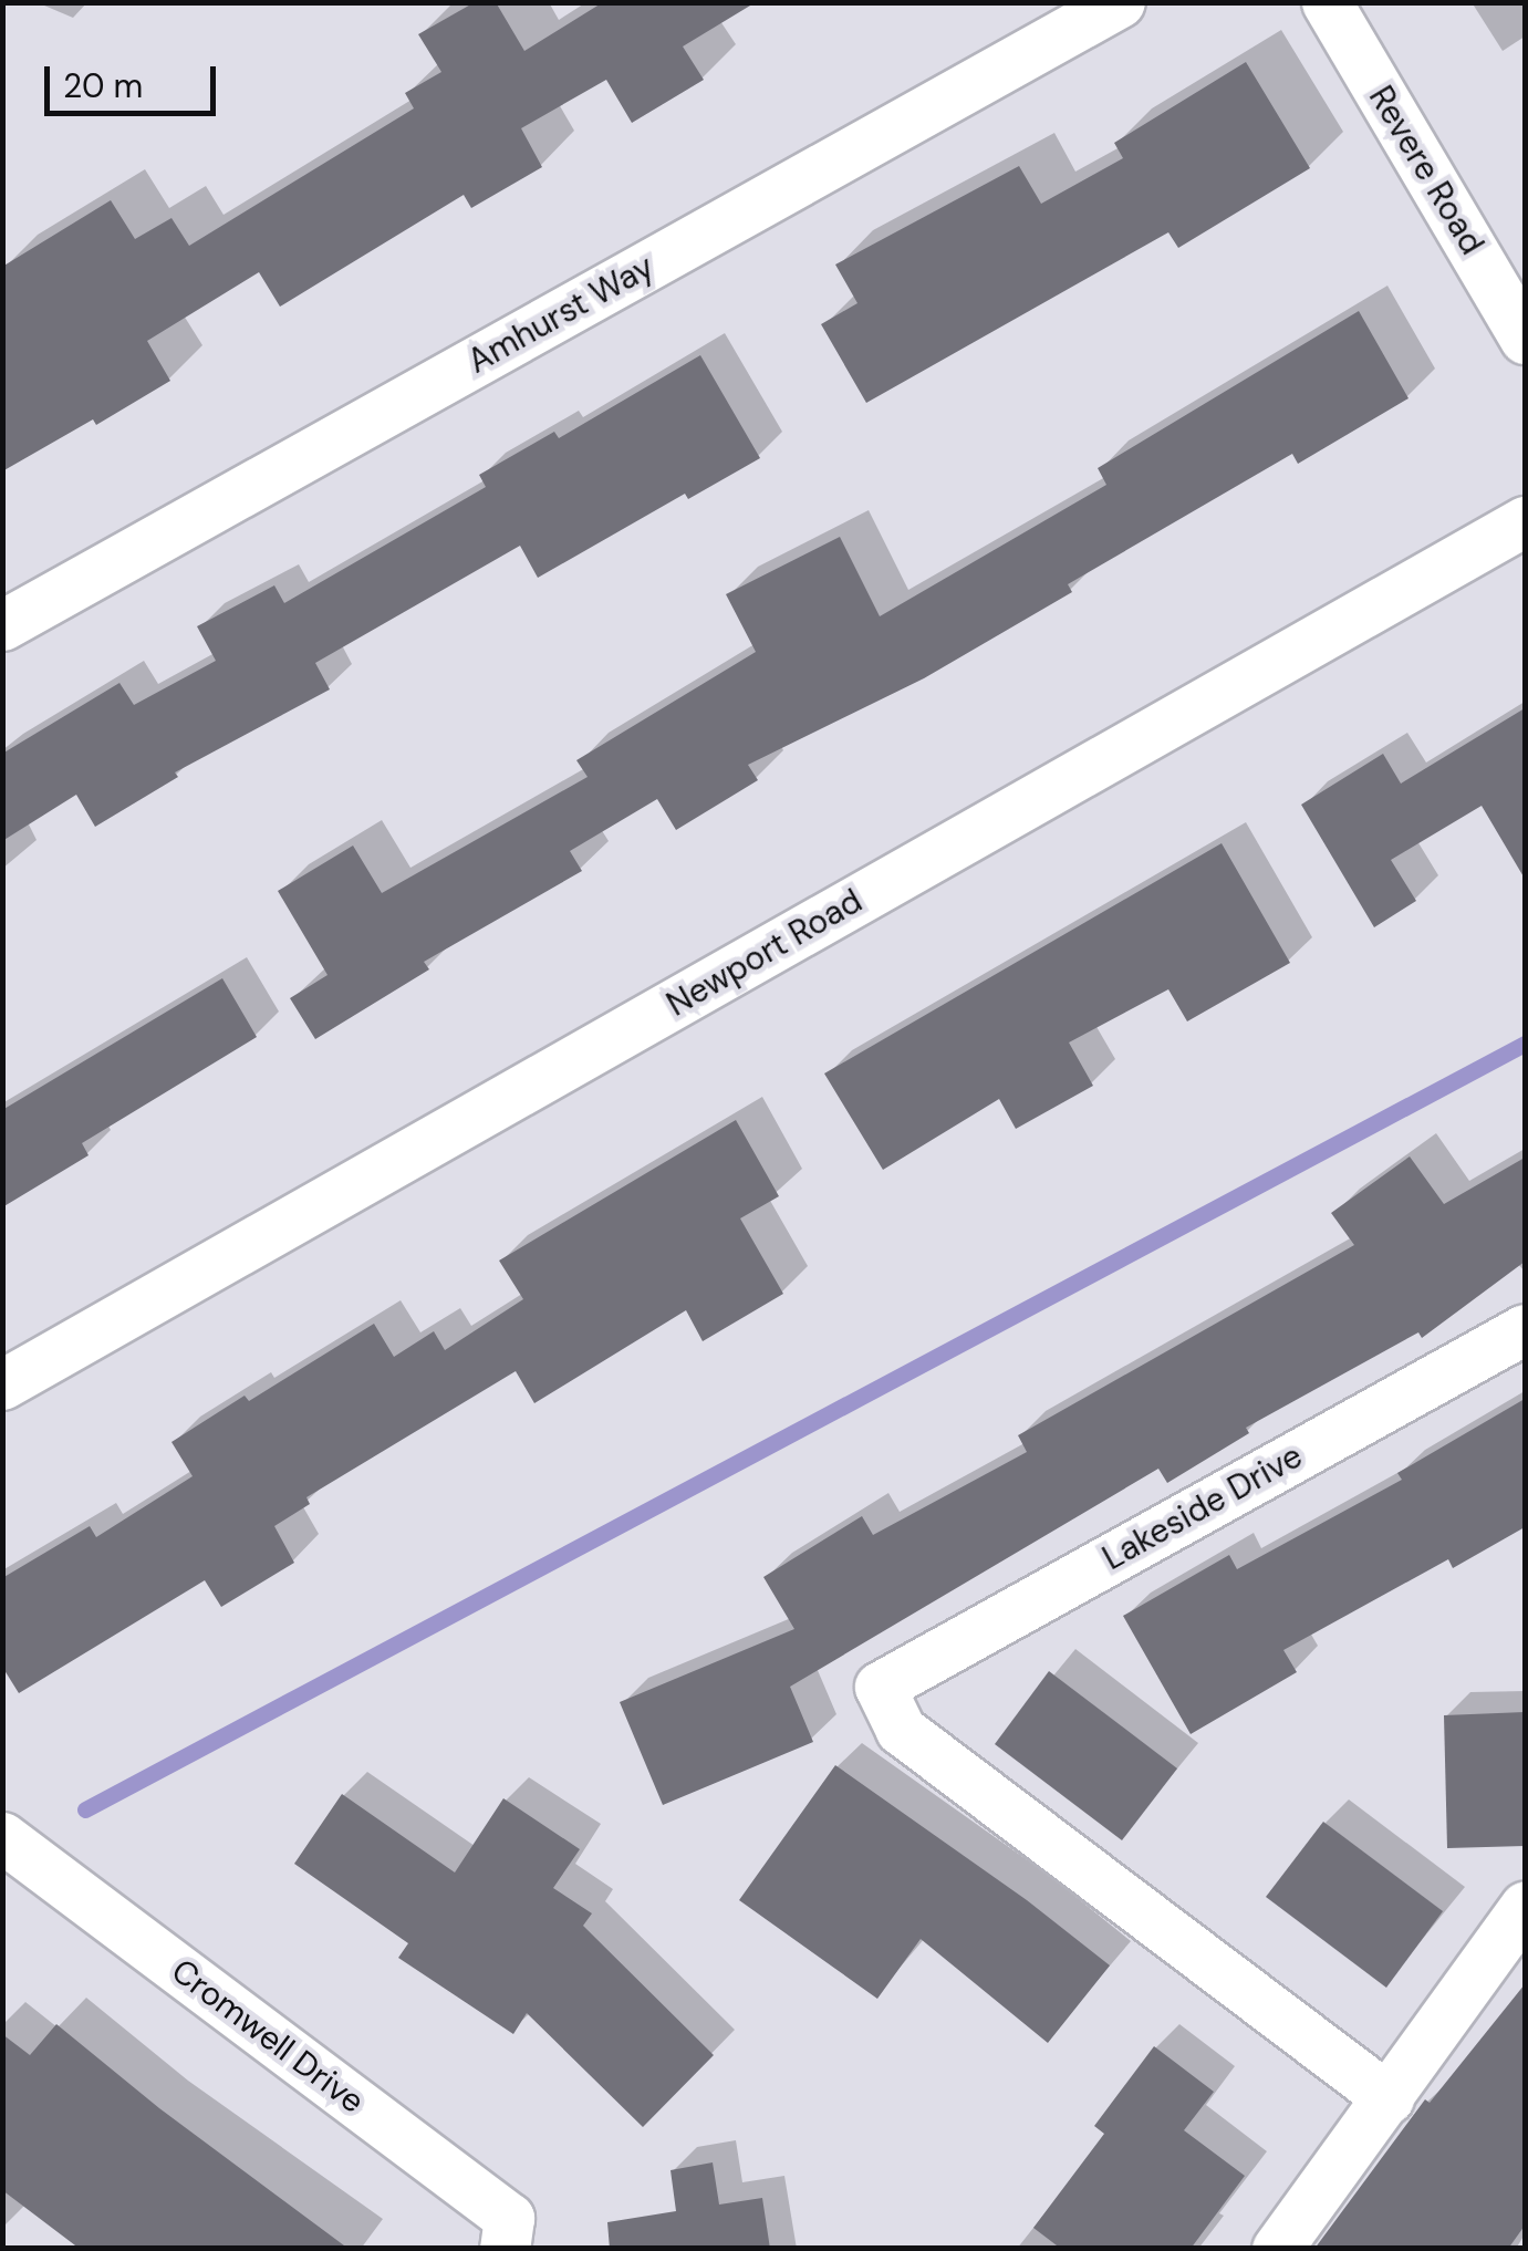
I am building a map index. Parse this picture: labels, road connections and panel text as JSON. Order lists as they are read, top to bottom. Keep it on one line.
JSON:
{"streets":{"street":["Revere Road","Amhurst Way","Newport Road","Lakeside Drive","Cromwell Drive"]},"scale_bar":"20 m"}
